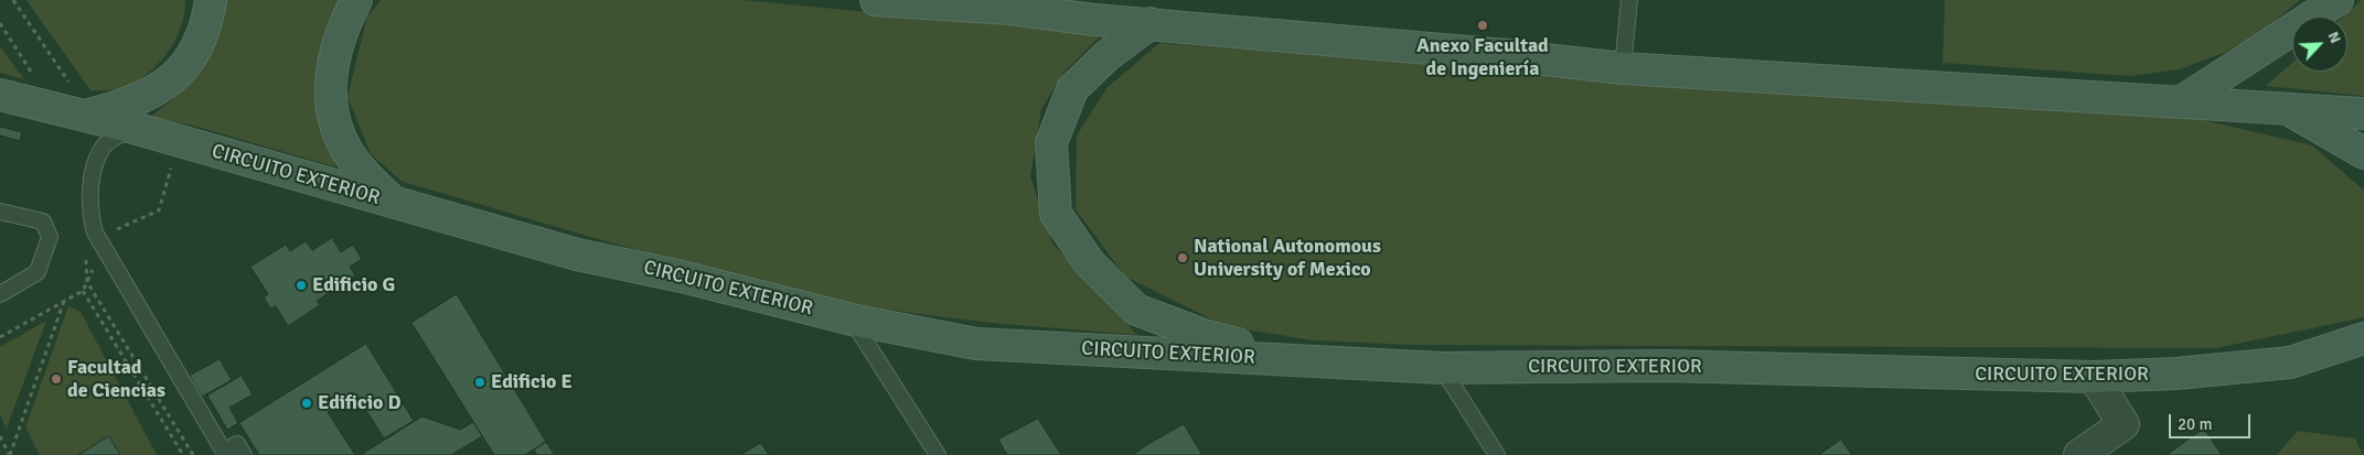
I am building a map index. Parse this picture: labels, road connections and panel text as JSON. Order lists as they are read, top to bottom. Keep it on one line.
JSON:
{"streets":{"street":["CIRCUITO EXTERIOR"]},"places":["Anexo Facultad de Ingeniería","National Autonomous University of Mexico","Edificio G","Facultad de Ciencias","Edificio E","Edificio D"],"scale_bar":"20 m","north":"top right"}
